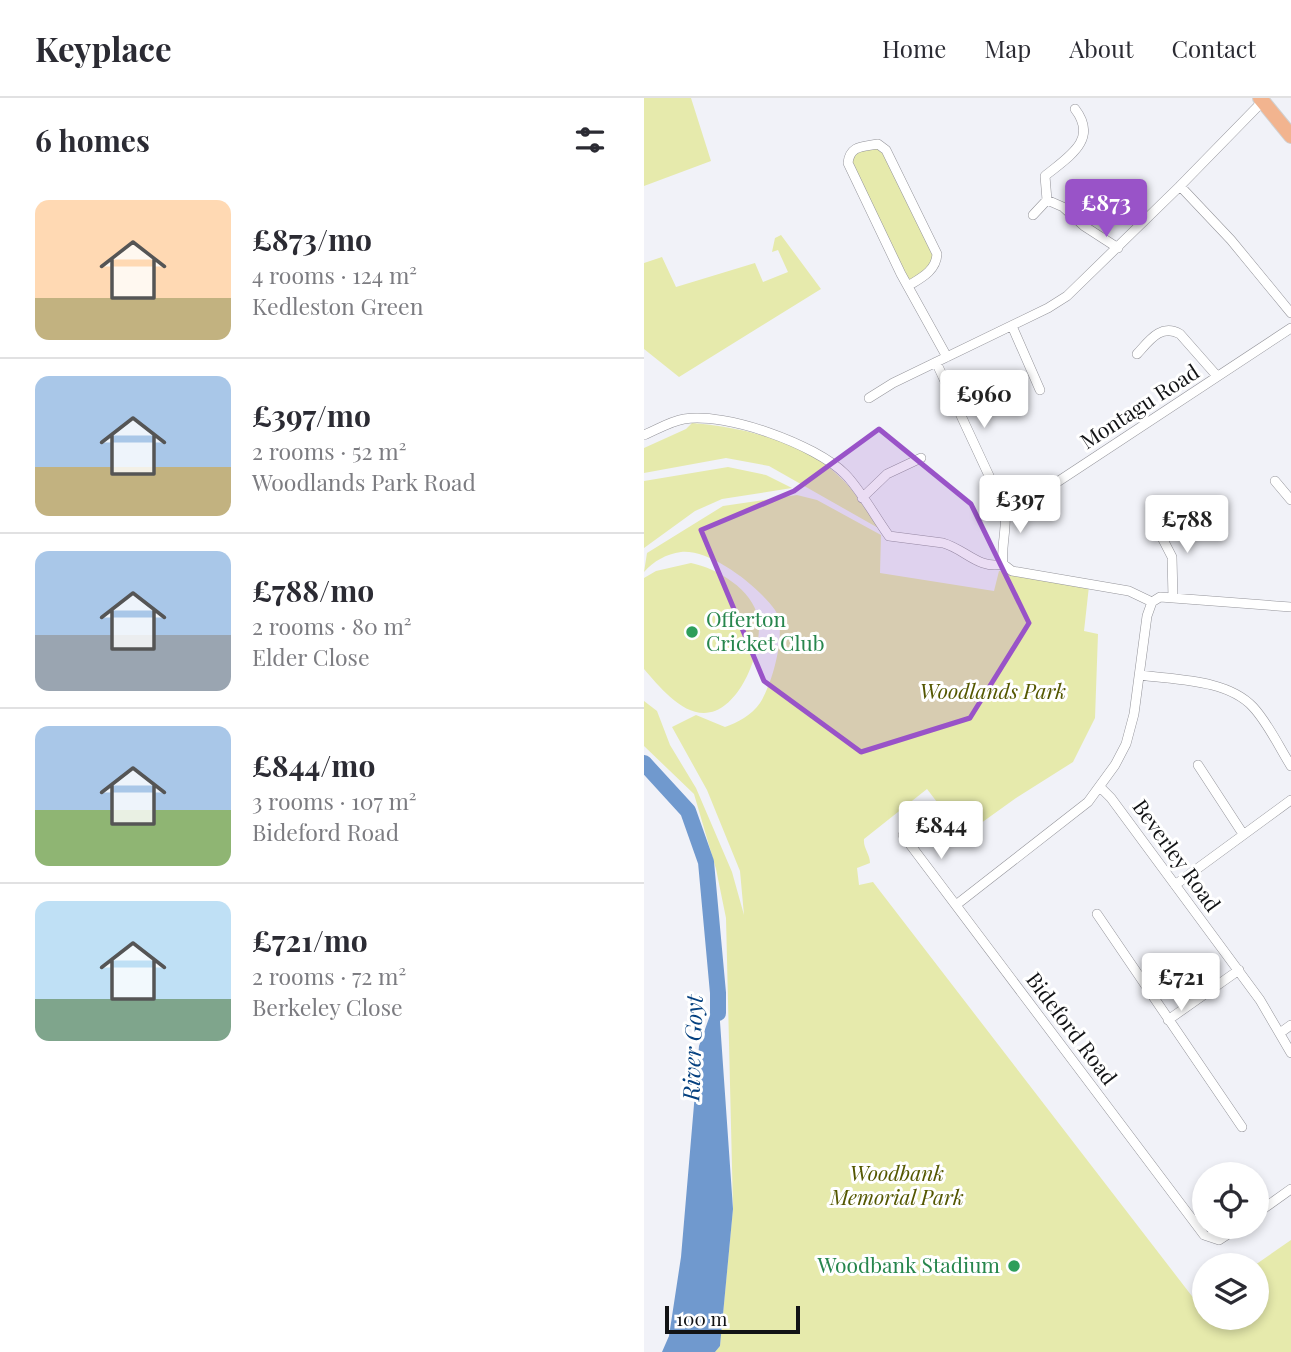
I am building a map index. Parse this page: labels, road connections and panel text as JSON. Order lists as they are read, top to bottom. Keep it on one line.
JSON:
{"streets":{"street":["Montagu Road","Beverley Road","Bideford Road"]},"water":["River Goyt"],"parks":["Woodlands Park","Woodbank Memorial Park"],"places":["Offerton Cricket Club","Woodbank Stadium"],"scale_bar":"100 m","page":{"header":"Keyplace","nav":["Home","Map","About","Contact"],"heading":"6 homes","price":["£873","£960","£397","£788","£844","£721"],"list":[{"name":"£873/mo","note":"4 rooms · 124 m² · Kedleston Green"},{"name":"£397/mo","note":"2 rooms · 52 m² · Woodlands Park Road"},{"name":"£788/mo","note":"2 rooms · 80 m² · Elder Close"},{"name":"£844/mo","note":"3 rooms · 107 m² · Bideford Road"},{"name":"£721/mo","note":"2 rooms · 72 m² · Berkeley Close"}],"scale":"100 m"}}
